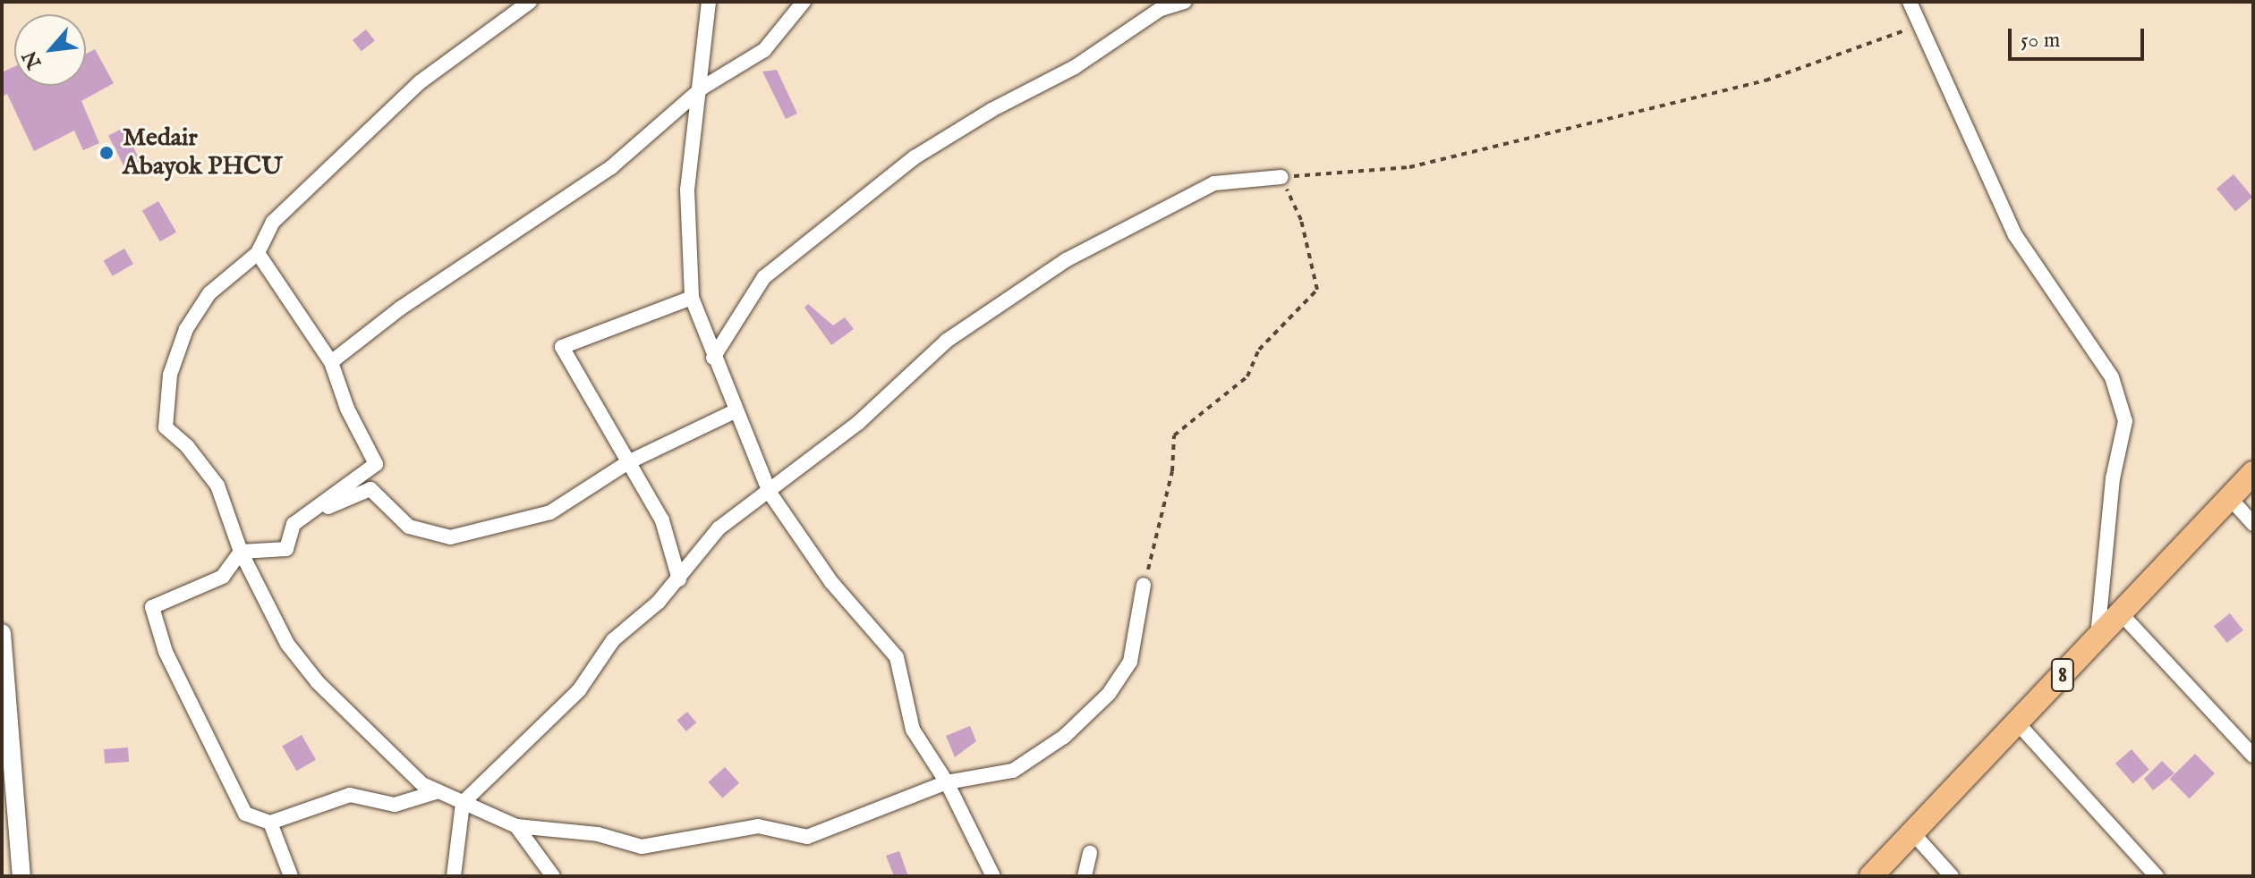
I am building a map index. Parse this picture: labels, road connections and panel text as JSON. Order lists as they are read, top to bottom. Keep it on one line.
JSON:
{"streets":{"main road":["8"]},"places":["Medair Abayok PHCU"],"scale_bar":"50 m","north":"bottom left"}
